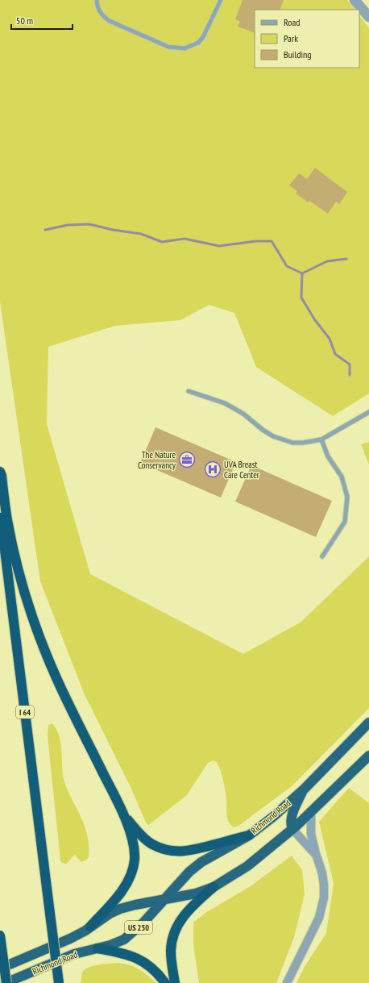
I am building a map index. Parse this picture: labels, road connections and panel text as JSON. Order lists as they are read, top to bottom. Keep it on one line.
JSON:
{"streets":{"highway":["I 64","Richmond Road","US 250"]},"places":{"office":["The Nature Conservancy"],"hospital":["UVA Breast Care Center"]},"legend":["Road","Park","Building"],"scale_bar":"50 m"}
